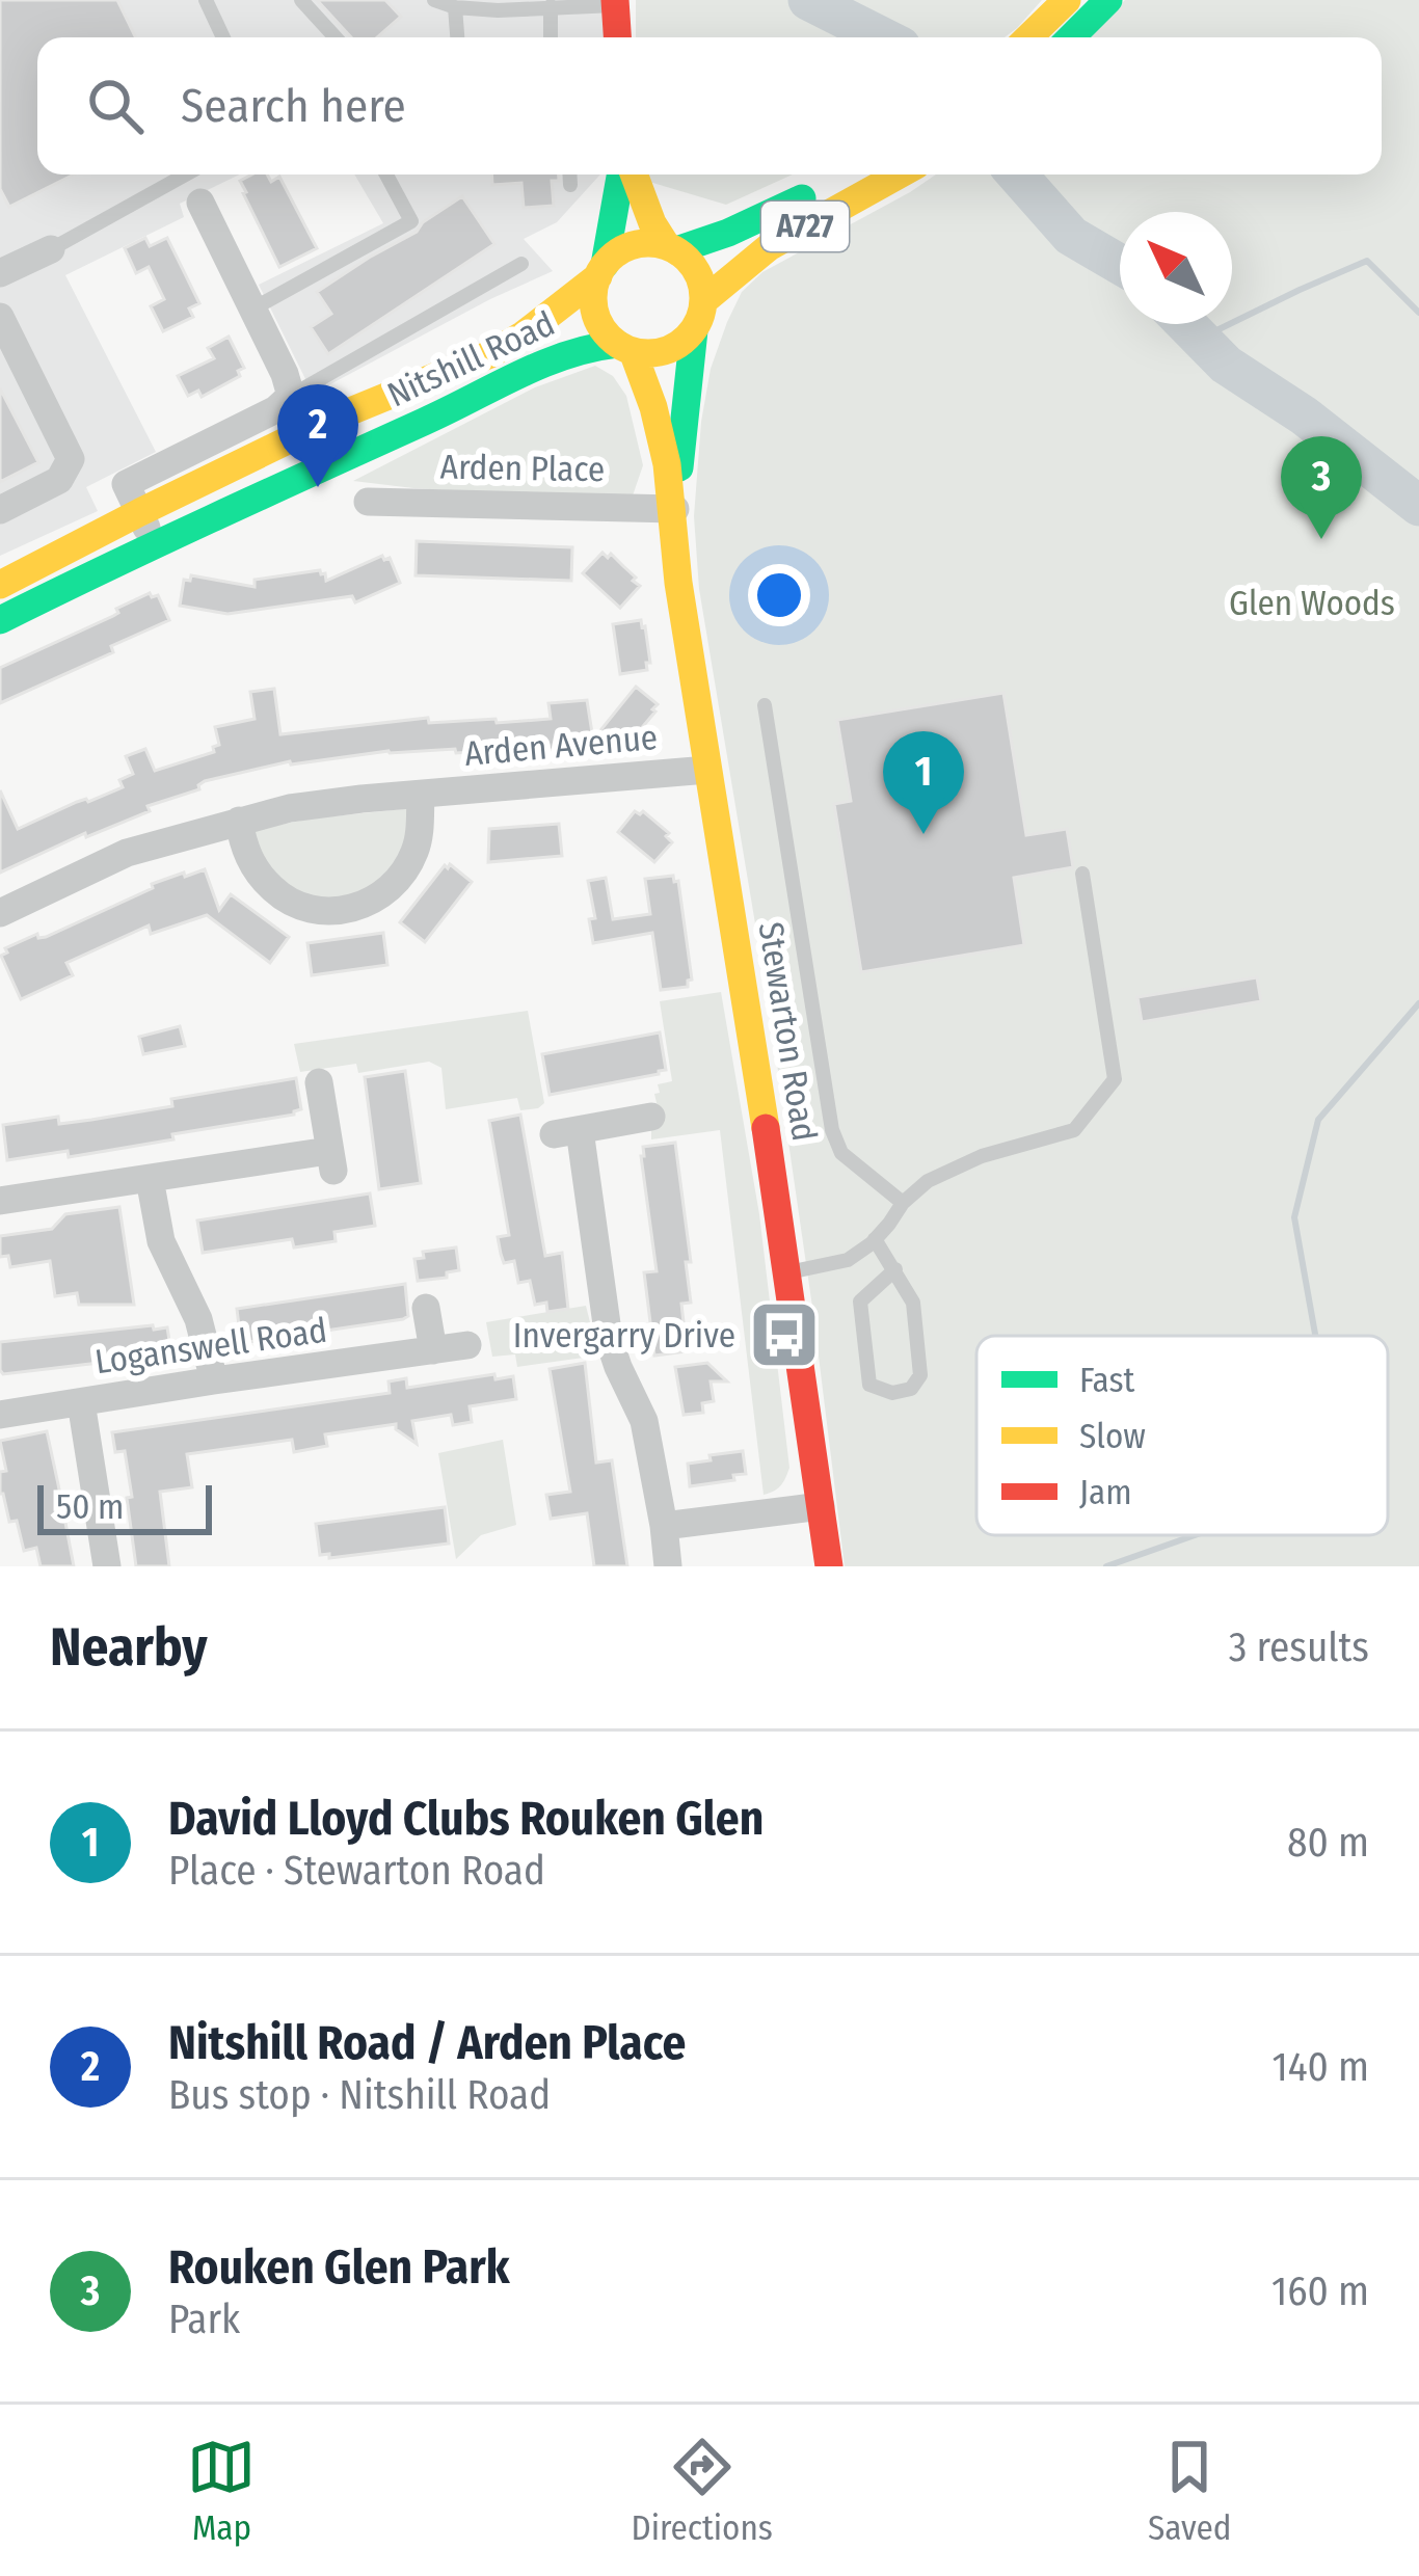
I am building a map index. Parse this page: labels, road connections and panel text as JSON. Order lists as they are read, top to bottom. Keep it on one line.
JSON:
{"streets":{"main road":["A727","Nitshill Road","Stewarton Road"],"street":["Arden Place","Arden Avenue","Loganswell Road"]},"crossings":[["A727","Nitshill Road"],["A727","Stewarton Road"],["Nitshill Road","Stewarton Road"],["Arden Place","Stewarton Road"],["Arden Avenue","Stewarton Road"]],"parks":["Glen Woods"],"places":{"bus stop":["Invergarry Drive"]},"legend":["Fast","Slow","Jam"],"scale_bar":"50 m","north":"top left","page":{"search":"Search here","pins":["2","3","1"],"scale":"50 m","heading":["Nearby","3 results"],"list":[{"mark":"1","name":"David Lloyd Clubs Rouken Glen","note":"Place · Stewarton Road","value":"80 m"},{"mark":"2","name":"Nitshill Road / Arden Place","note":"Bus stop · Nitshill Road","value":"140 m"},{"mark":"3","name":"Rouken Glen Park","note":"Park","value":"160 m"}],"nav":["Map","Directions","Saved"]}}
